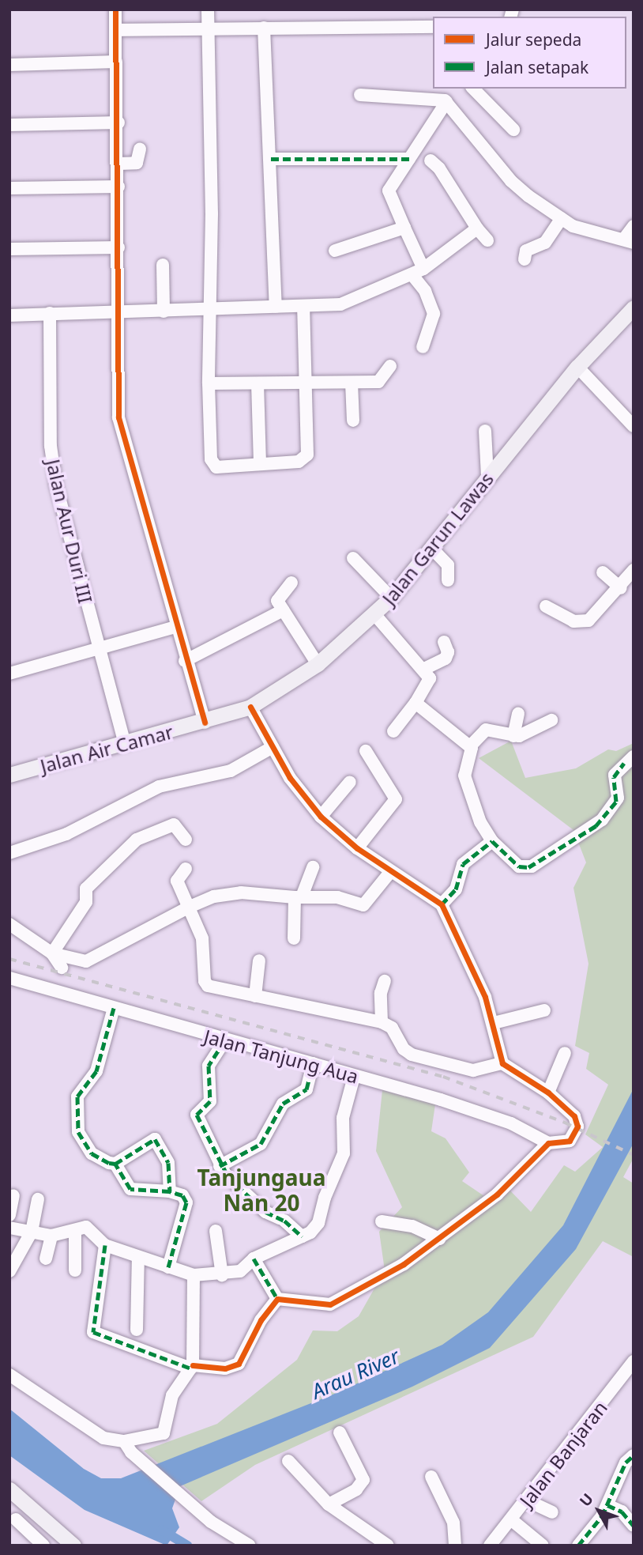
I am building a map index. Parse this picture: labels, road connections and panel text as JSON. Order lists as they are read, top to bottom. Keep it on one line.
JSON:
{"streets":{"main road":["Jalan Garun Lawas","Jalan Air Camar"],"street":["Jalan Aur Duri III","Jalan Tanjung Aua","Jalan Banjaran"]},"crossings":[["Jalan Aur Duri III","Jalan Air Camar"],["Jalan Garun Lawas","Jalan Air Camar"]],"districts":["Tanjungaua Nan 20"],"water":["Arau River"],"legend":["Jalur sepeda","Jalan setapak"],"north":"top left"}
